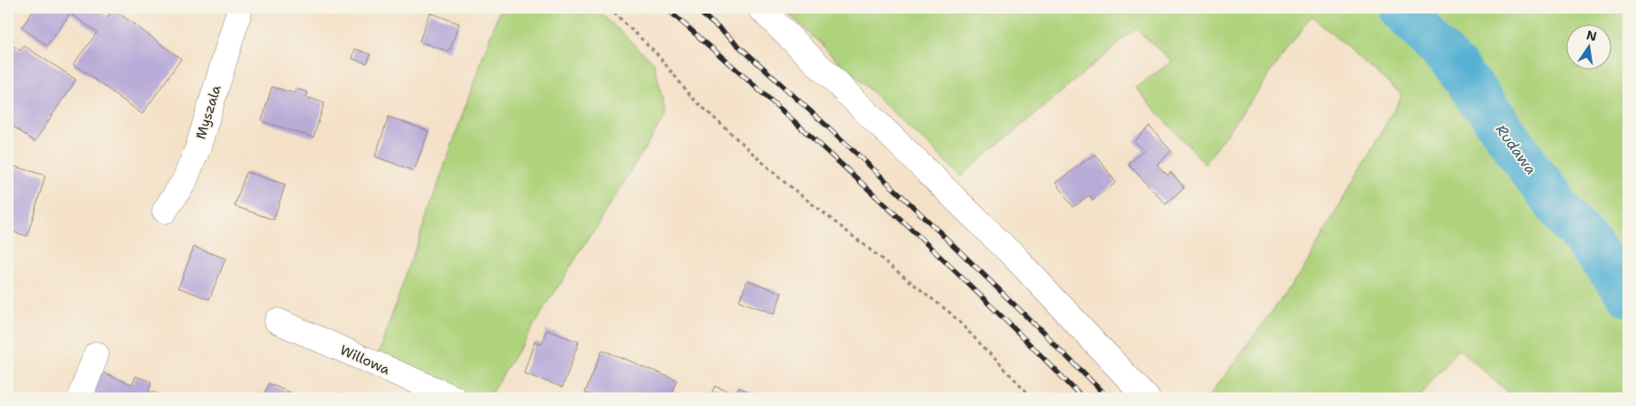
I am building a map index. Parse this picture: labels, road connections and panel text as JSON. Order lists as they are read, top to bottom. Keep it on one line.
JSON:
{"streets":{"street":["Myszala","Willowa"]},"water":["Rudawa"],"north":"top"}
